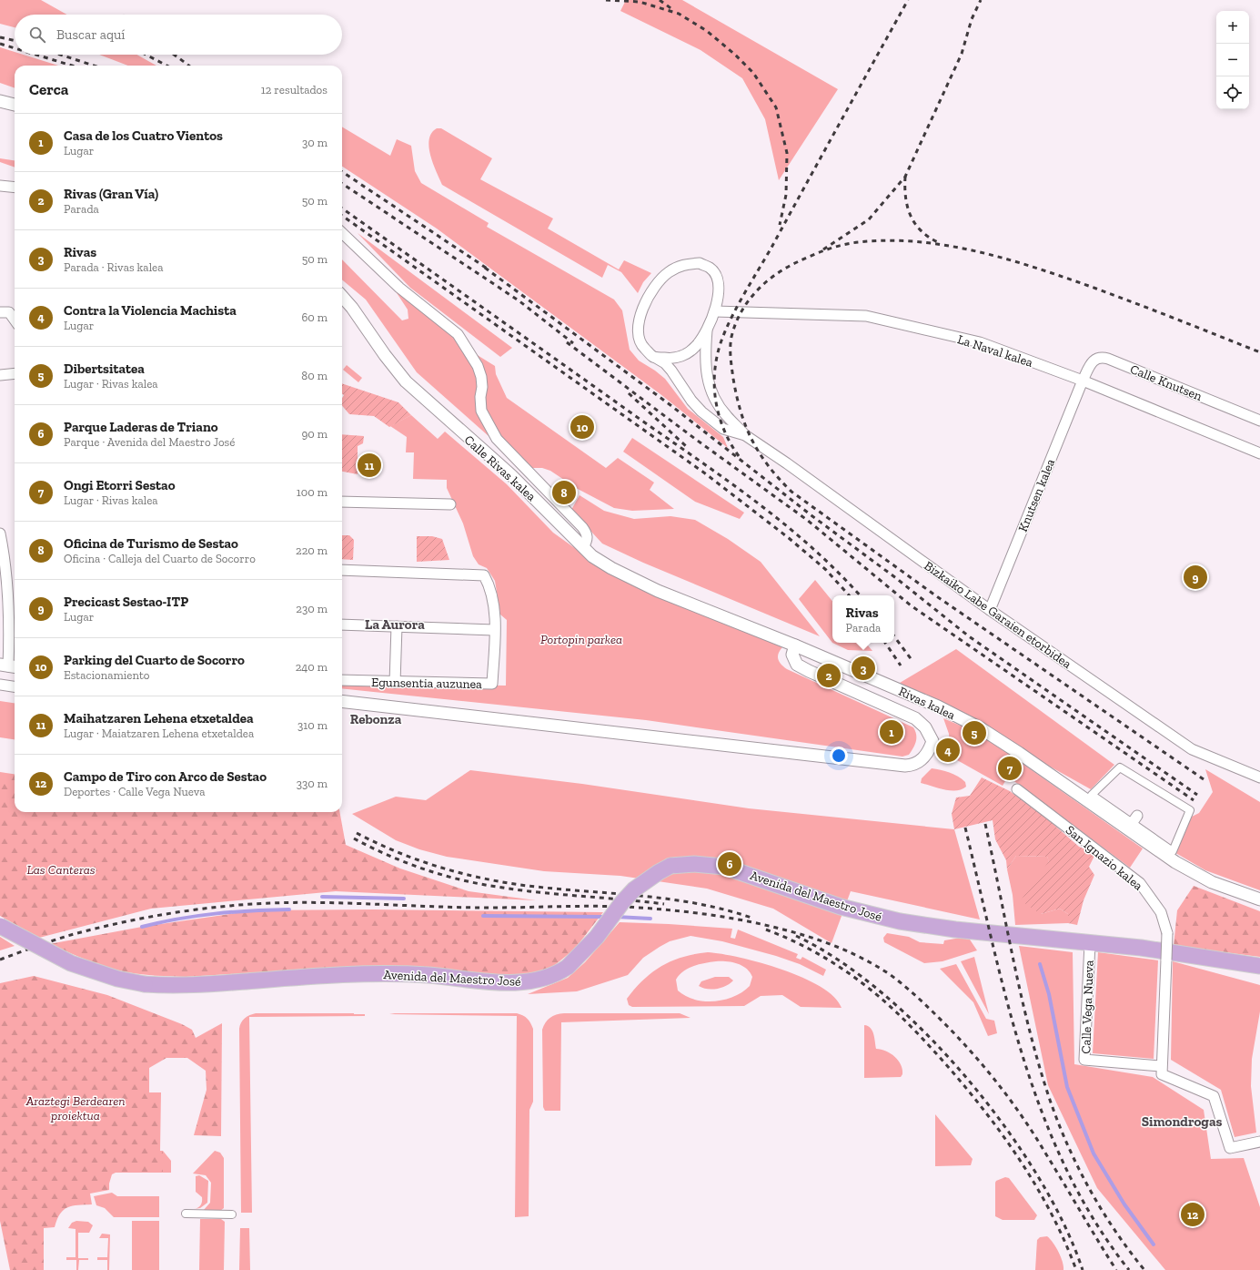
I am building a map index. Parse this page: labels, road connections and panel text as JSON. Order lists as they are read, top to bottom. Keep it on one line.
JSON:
{"streets":{"main road":["Avenida del Maestro José"],"street":["La Naval kalea","Calle Knutsen","Calle Rivas kalea","Knutsen kalea","Bizkaiko Labe Garaien etorbidea","Egunsentia auzunea","Rivas kalea","San Ignazio kalea","Calle Vega Nueva"]},"crossings":[["La Naval kalea","Calle Knutsen"],["La Naval kalea","Knutsen kalea"],["Calle Knutsen","Knutsen kalea"],["Calle Rivas kalea","Rivas kalea"],["Knutsen kalea","Bizkaiko Labe Garaien etorbidea"],["San Ignazio kalea","Calle Vega Nueva"],["Avenida del Maestro José","Calle Vega Nueva"]],"districts":["La Aurora","Rebonza","Simondrogas"],"parks":["Portopin parkea","Las Canteras","Araztegi Berdearen proiektua"],"page":{"map_buttons":["+","−"],"search":"Buscar aquí","heading":["Cerca","12 resultados"],"list":[{"mark":"1","name":"Casa de los Cuatro Vientos","note":"Lugar","value":"30 m"},{"mark":"2","name":"Rivas (Gran Vía)","note":"Parada","value":"50 m"},{"mark":"3","name":"Rivas","note":"Parada · Rivas kalea","value":"50 m"},{"mark":"4","name":"Contra la Violencia Machista","note":"Lugar","value":"60 m"},{"mark":"5","name":"Dibertsitatea","note":"Lugar · Rivas kalea","value":"80 m"},{"mark":"6","name":"Parque Laderas de Triano","note":"Parque · Avenida del Maestro José","value":"90 m"},{"mark":"7","name":"Ongi Etorri Sestao","note":"Lugar · Rivas kalea","value":"100 m"},{"mark":"8","name":"Oficina de Turismo de Sestao","note":"Oficina · Calleja del Cuarto de Socorro","value":"220 m"},{"mark":"9","name":"Precicast Sestao-ITP","note":"Lugar","value":"230 m"},{"mark":"10","name":"Parking del Cuarto de Socorro","note":"Estacionamiento","value":"240 m"},{"mark":"11","name":"Maihatzaren Lehena etxetaldea","note":"Lugar · Maiatzaren Lehena etxetaldea","value":"310 m"},{"mark":"12","name":"Campo de Tiro con Arco de Sestao","note":"Deportes · Calle Vega Nueva","value":"330 m"}],"pins":["10","11","8","9","3","2","1","5","4","7","6","12"],"popup":["Rivas","Parada"]}}
